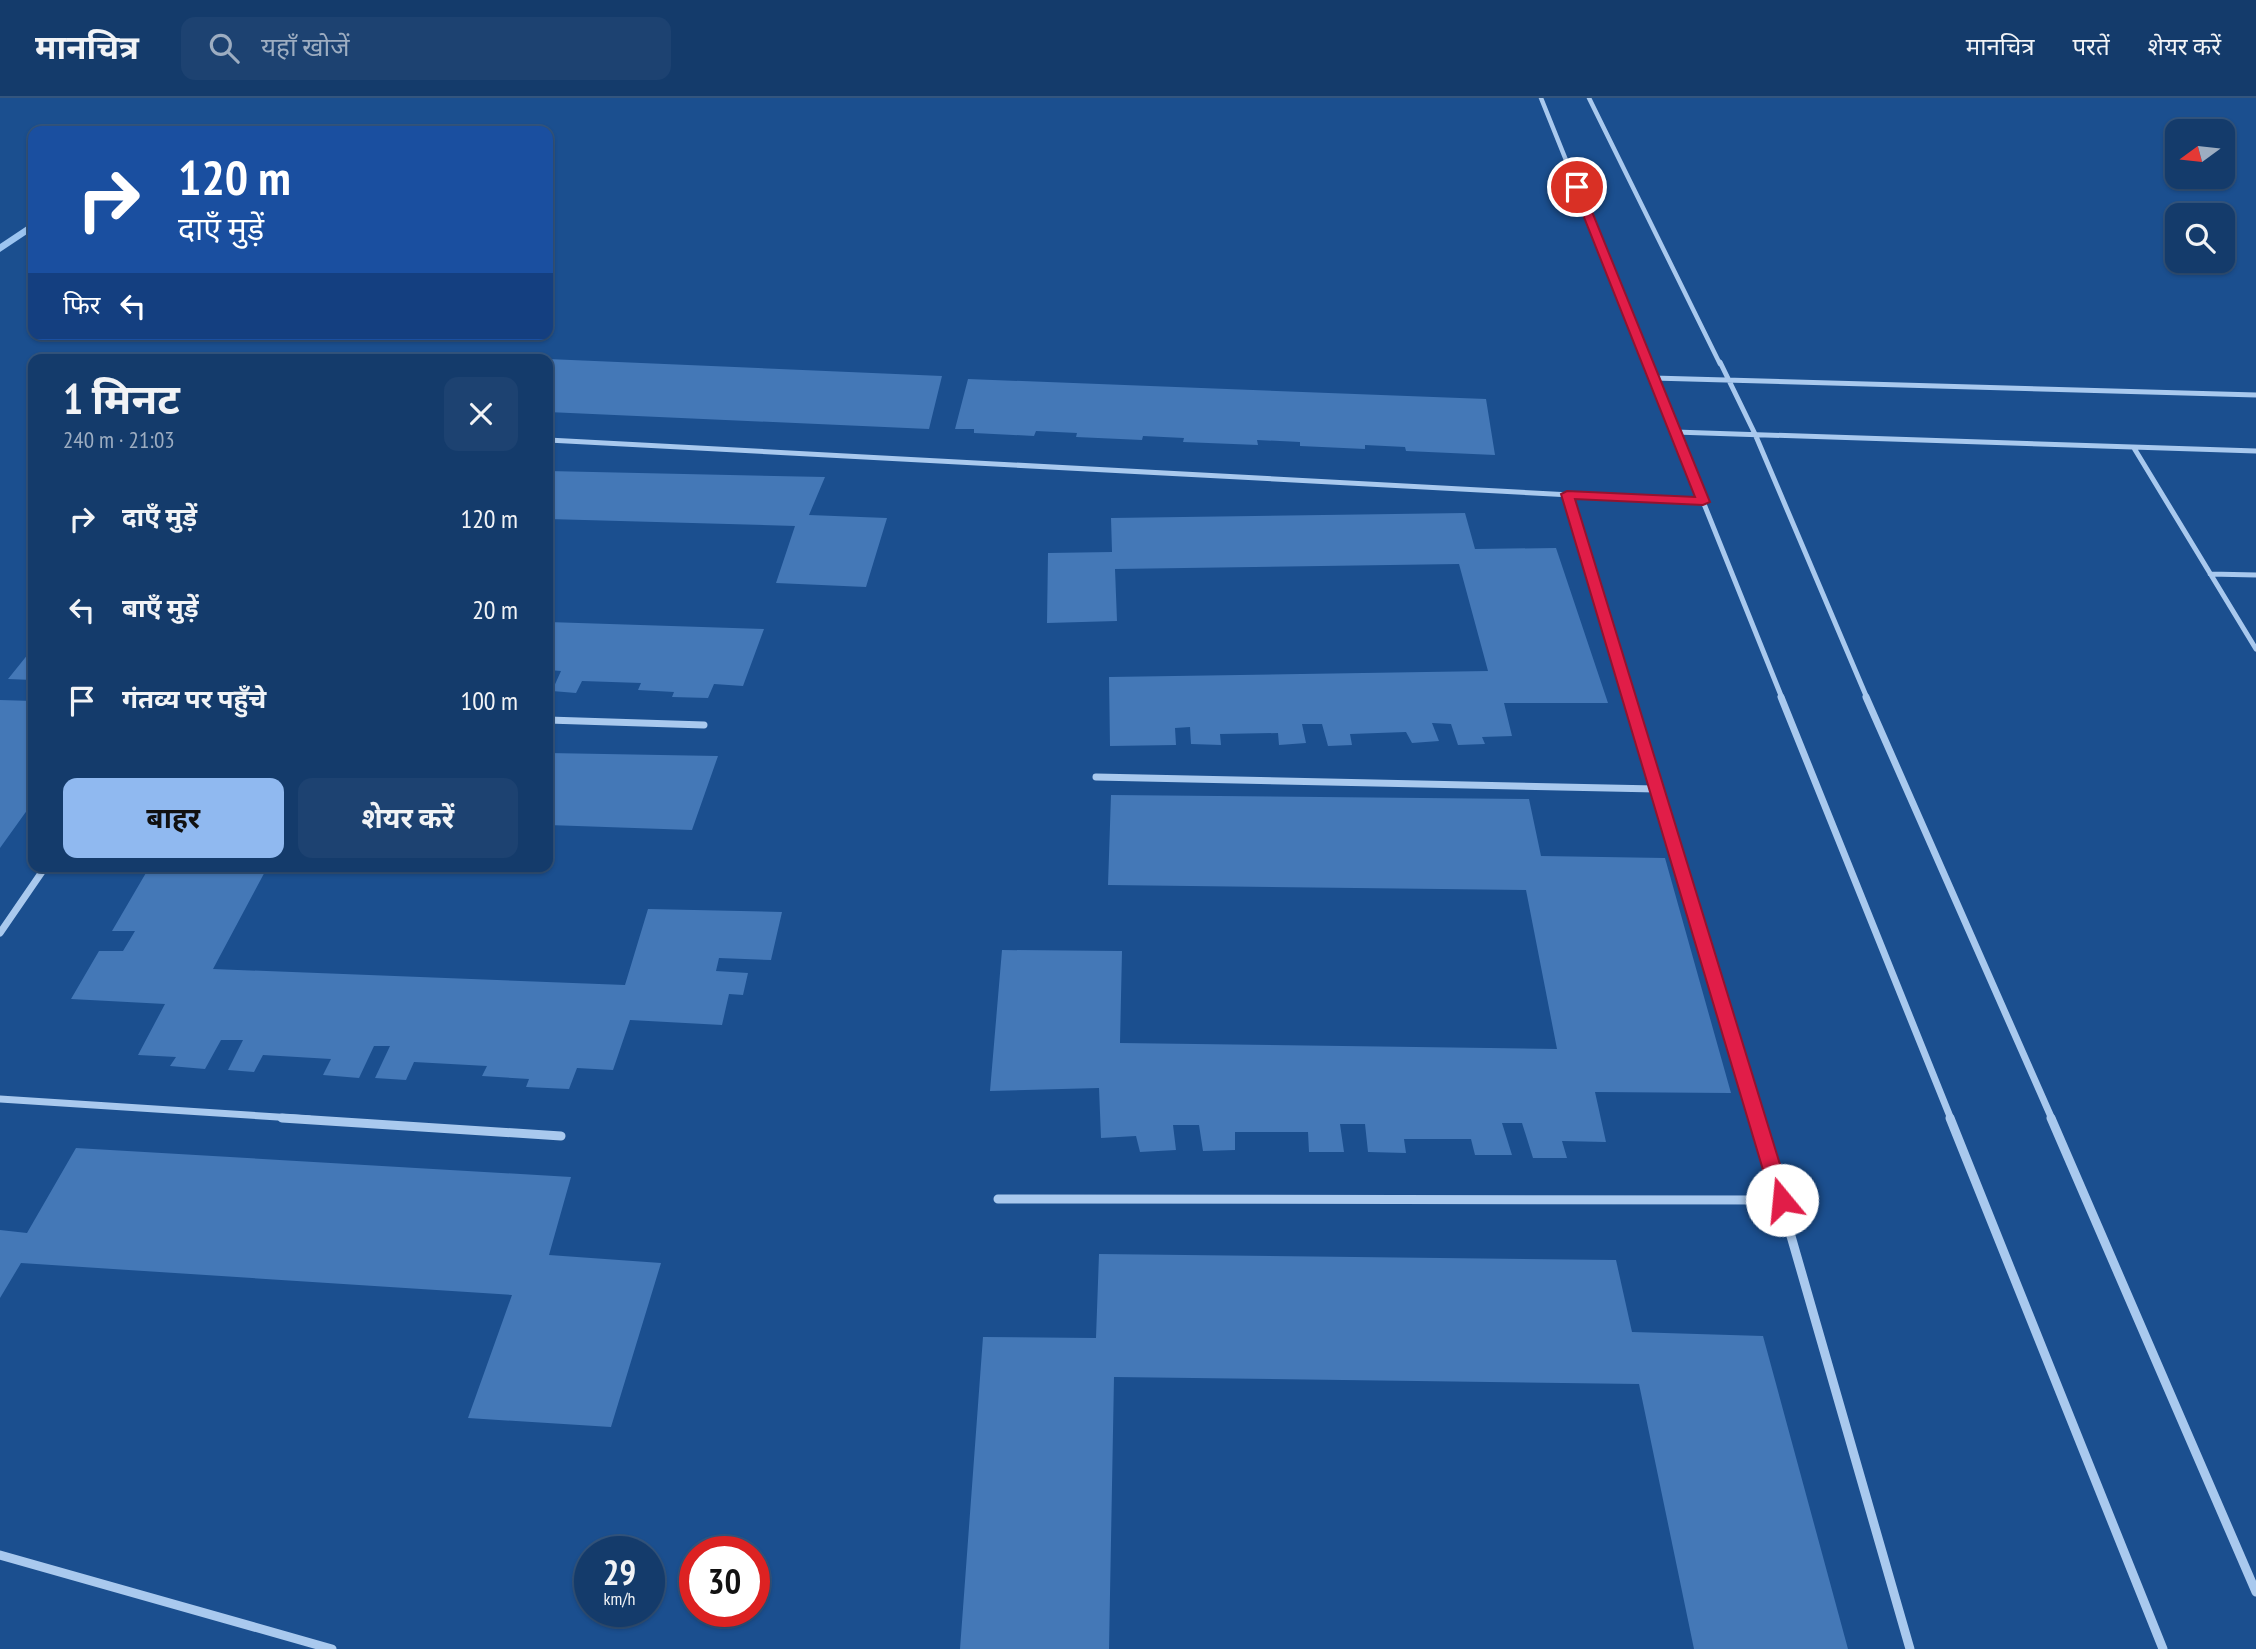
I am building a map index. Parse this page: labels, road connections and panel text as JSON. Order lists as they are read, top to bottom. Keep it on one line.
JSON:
{"north":"left","page":{"header":"मानचित्र","search":"यहाँ खोजें","nav":["मानचित्र","परतें","शेयर करें"],"turn":["120 m","दाएँ मुड़ें"],"then":"फिर","heading":["1 मिनट","240 m · 21:03"],"list":[{"name":"दाएँ मुड़ें","value":"120 m"},{"name":"बाएँ मुड़ें","value":"20 m"},{"name":"गंतव्य पर पहुँचे","value":"100 m"}],"buttons":["बाहर","शेयर करें"],"speed":"29 km/h","limit":"30"}}
